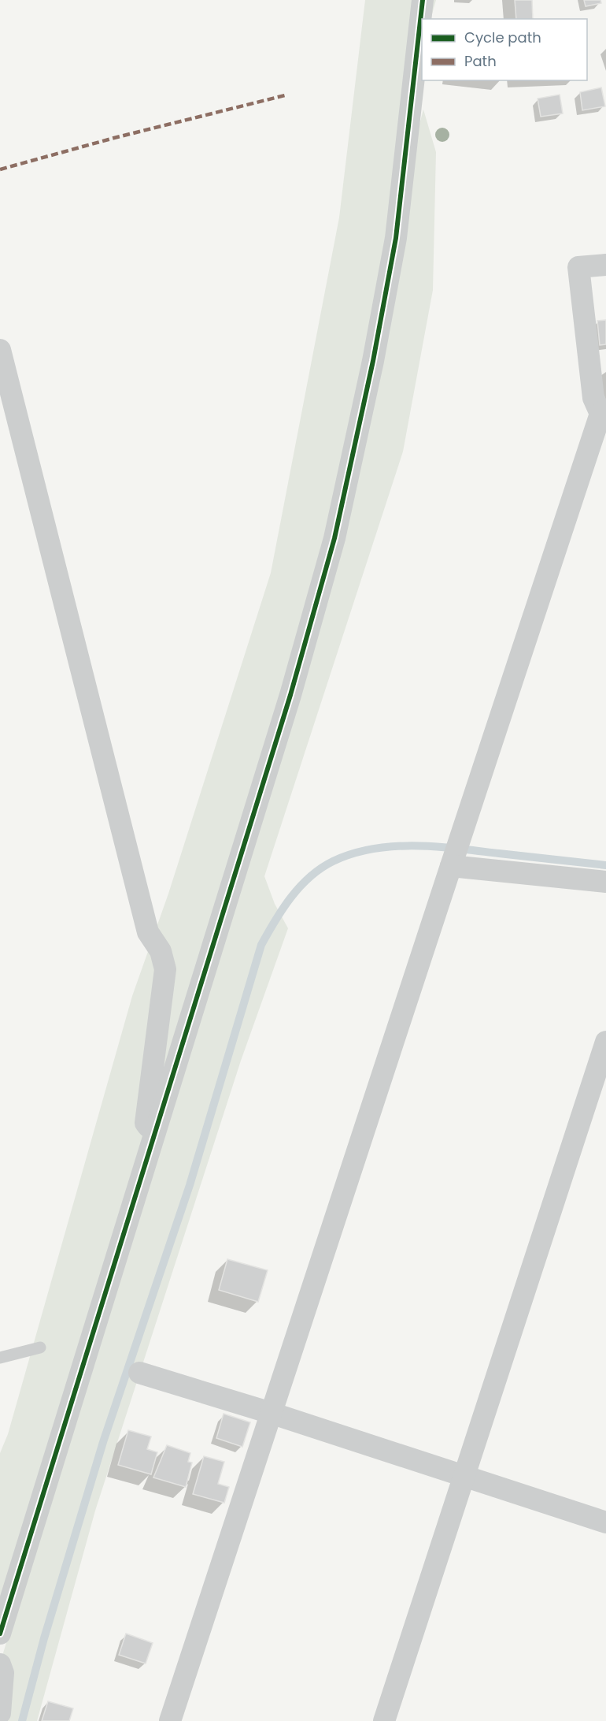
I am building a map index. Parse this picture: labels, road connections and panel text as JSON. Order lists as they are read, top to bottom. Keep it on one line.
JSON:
{"legend":["Cycle path","Path"]}
